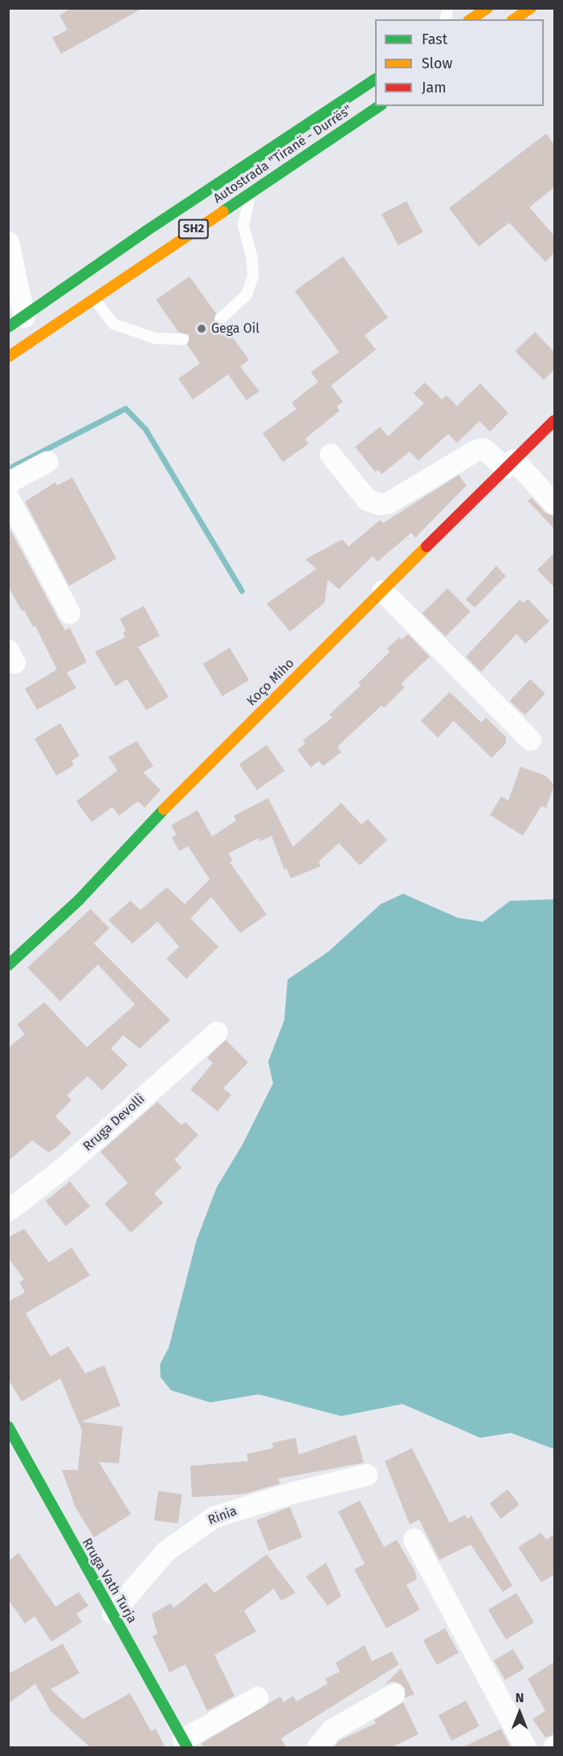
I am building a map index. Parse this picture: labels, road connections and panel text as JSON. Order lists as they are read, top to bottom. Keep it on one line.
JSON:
{"streets":{"main road":["Autostrada \"Tiranë - Durrës\"","SH2","Koço Miho","Rruga Vath Turja"],"street":["Rruga Devolli","Rinia"]},"crossings":[["Rinia","Rruga Vath Turja"]],"places":["Gega Oil"],"legend":["Fast","Slow","Jam"],"north":"top"}
